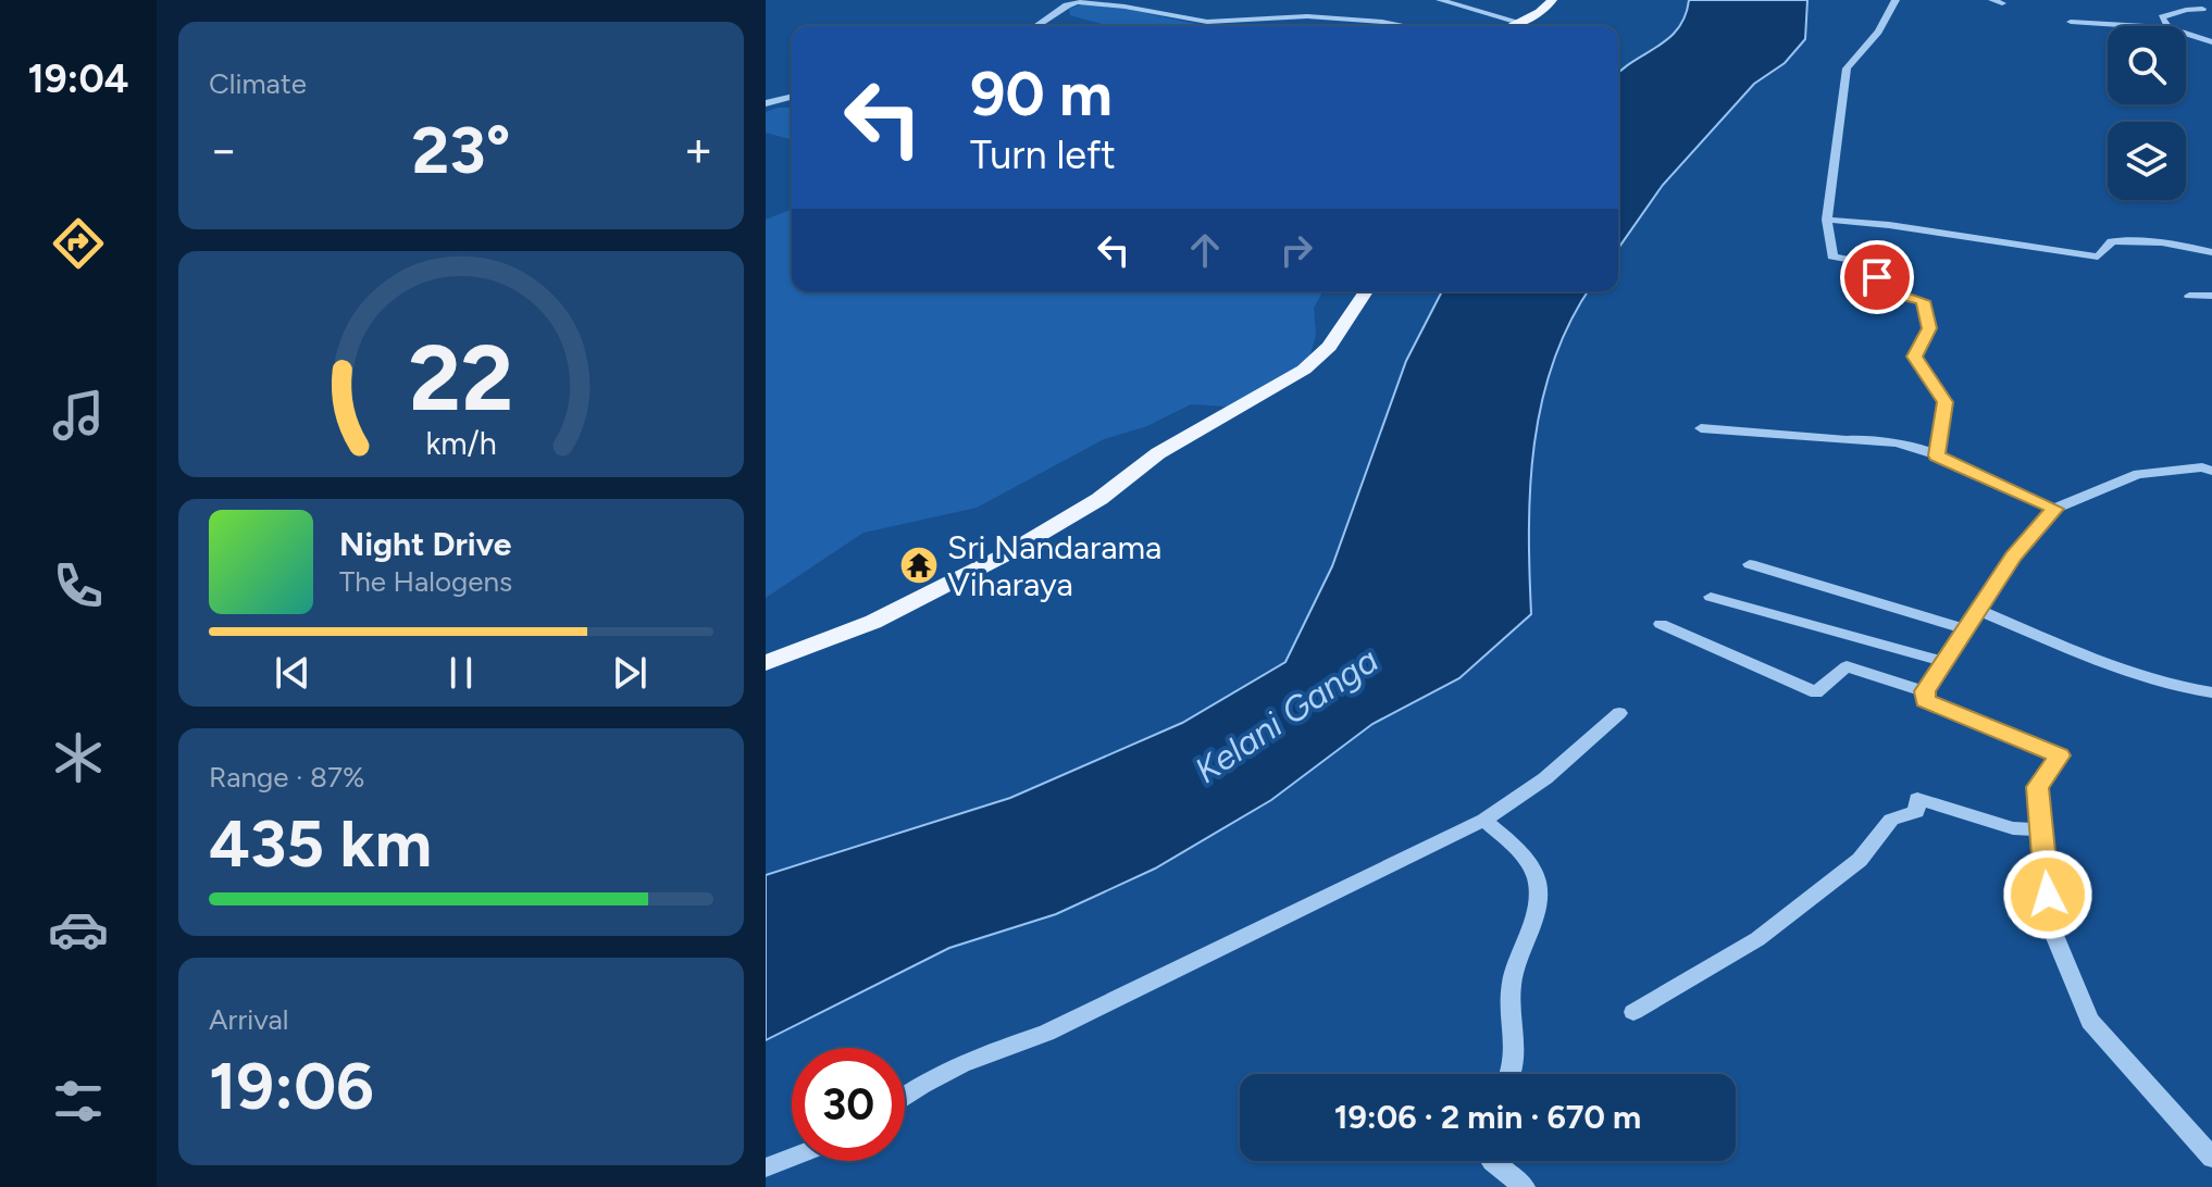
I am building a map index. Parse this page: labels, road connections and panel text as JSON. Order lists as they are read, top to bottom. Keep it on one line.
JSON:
{"water":["Kelani Ganga"],"places":{"temple":["Sri Nandarama Viharaya"]},"page":{"tabs":"19:04","tile":["Climate",["Range · 87%","435 km"],["Arrival","19:06"]],"turn":["90 m","Turn left"],"heat":["−","23°","+"],"song":["Night Drive","The Halogens"],"limit":"30","trip":"19:06 · 2 min · 670 m","gauge":["22","km/h"]}}
